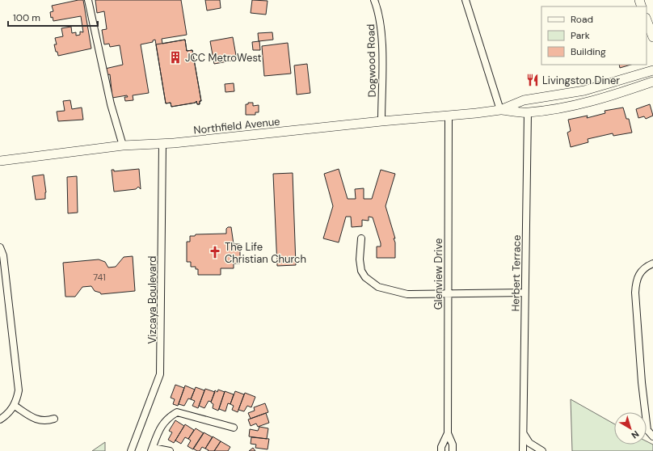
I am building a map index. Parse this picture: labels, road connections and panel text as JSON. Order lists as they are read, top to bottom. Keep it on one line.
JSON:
{"streets":{"main road":["Northfield Avenue"],"street":["Dogwood Road","Herbert Terrace","Glenview Drive","Vizcaya Boulevard"]},"crossings":[["Dogwood Road","Northfield Avenue"],["Northfield Avenue","Glenview Drive"],["Northfield Avenue","Vizcaya Boulevard"]],"places":{"building":["JCC MetroWest"],"restaurant":["Livingston Diner"],"church":["The Life Christian Church"]},"house_numbers":["741"],"legend":["Road","Park","Building"],"scale_bar":"100 m","north":"bottom right"}
